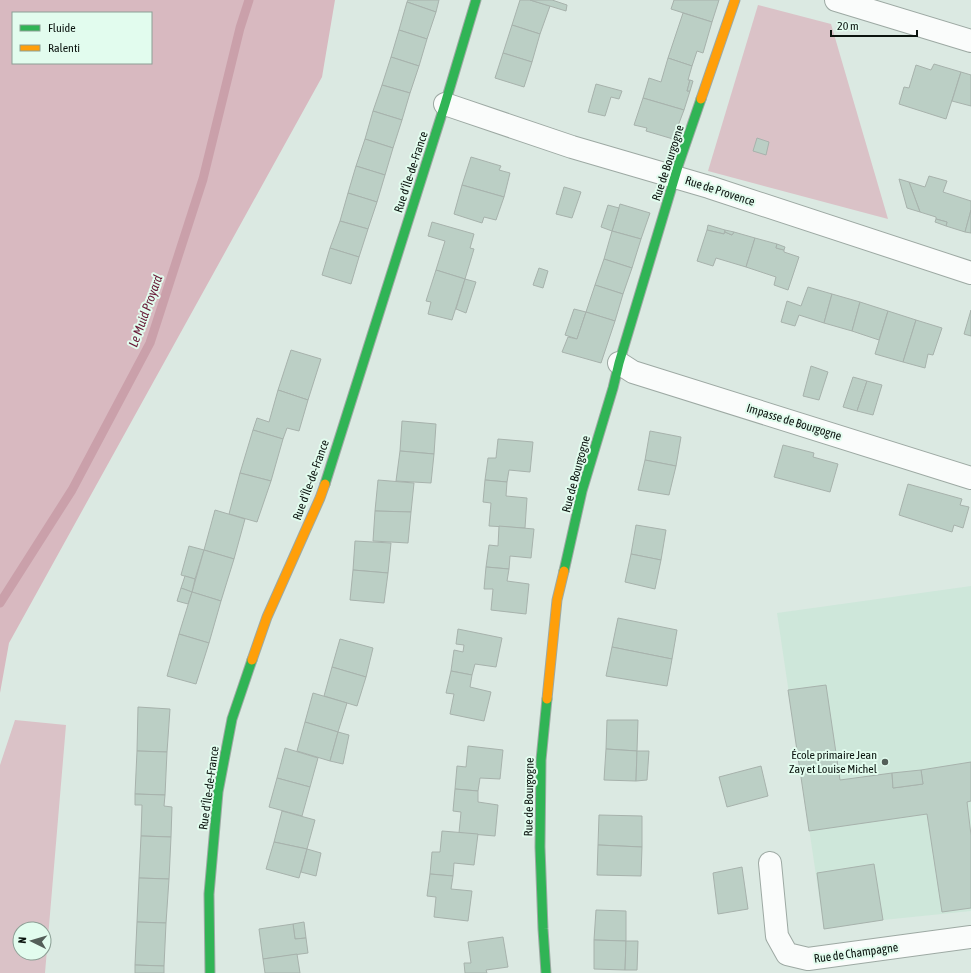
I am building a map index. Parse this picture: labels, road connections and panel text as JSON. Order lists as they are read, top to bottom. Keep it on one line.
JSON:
{"streets":{"street":["Rue de Bourgogne","Rue d'Île-de-France","Rue de Provence","Impasse de Bourgogne","Rue de Champagne"]},"crossings":[["Rue de Bourgogne","Rue de Provence"],["Rue de Bourgogne","Impasse de Bourgogne"],["Rue d'Île-de-France","Rue de Provence"]],"water":["Le Muid Proyard"],"places":["École primaire Jean Zay et Louise Michel"],"legend":["Fluide","Ralenti"],"scale_bar":"20 m","north":"left"}
